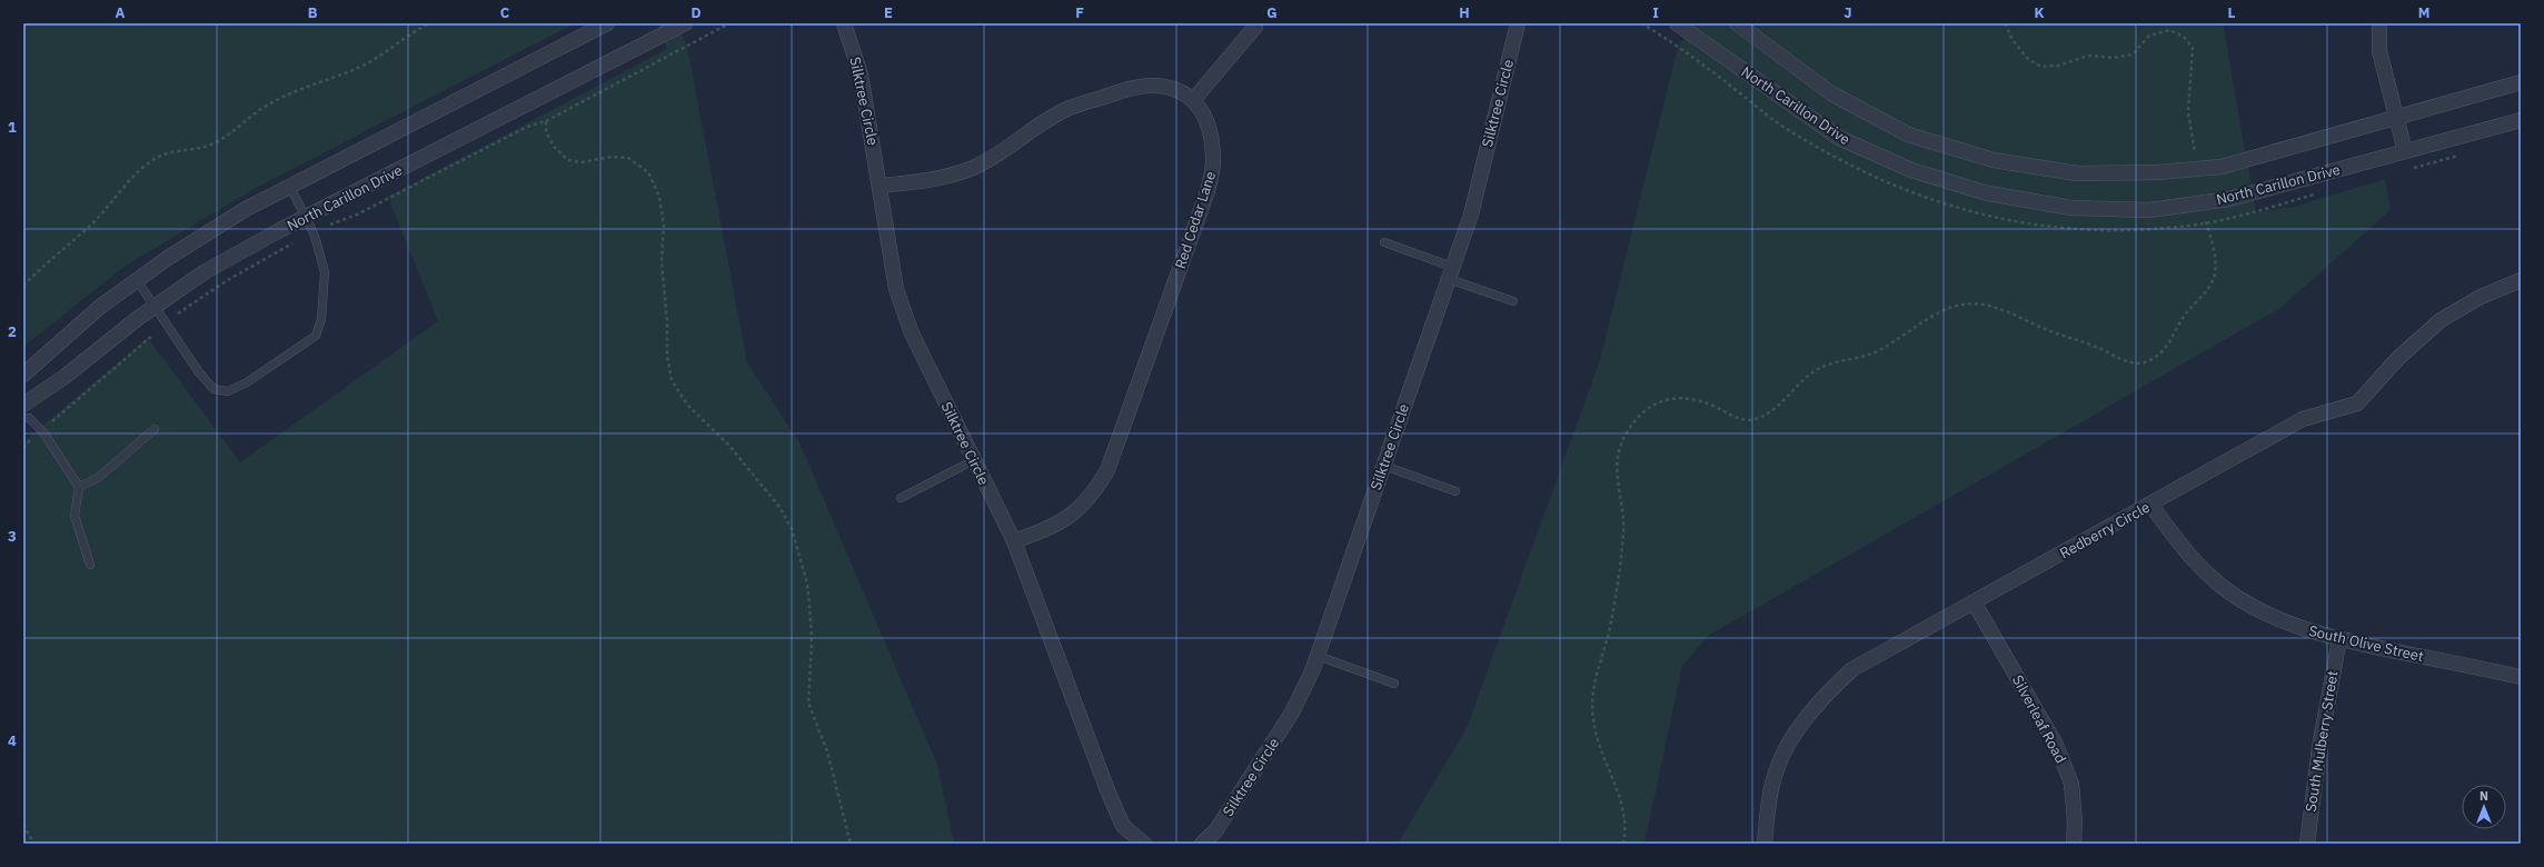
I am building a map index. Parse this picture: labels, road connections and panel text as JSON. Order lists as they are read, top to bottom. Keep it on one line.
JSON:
{"streets":{"street":["Silktree Circle","North Carillon Drive","Red Cedar Lane","Redberry Circle","South Olive Street","Silverleaf Road","South Mulberry Street"]},"crossings":[["Silktree Circle","Red Cedar Lane"],["Redberry Circle","South Olive Street"],["Redberry Circle","Silverleaf Road"],["South Olive Street","South Mulberry Street"]],"north":"top","grid":{"columns":["A","B","C","D","E","F","G","H","I","J","K","L","M"],"rows":["1","2","3","4"]}}
